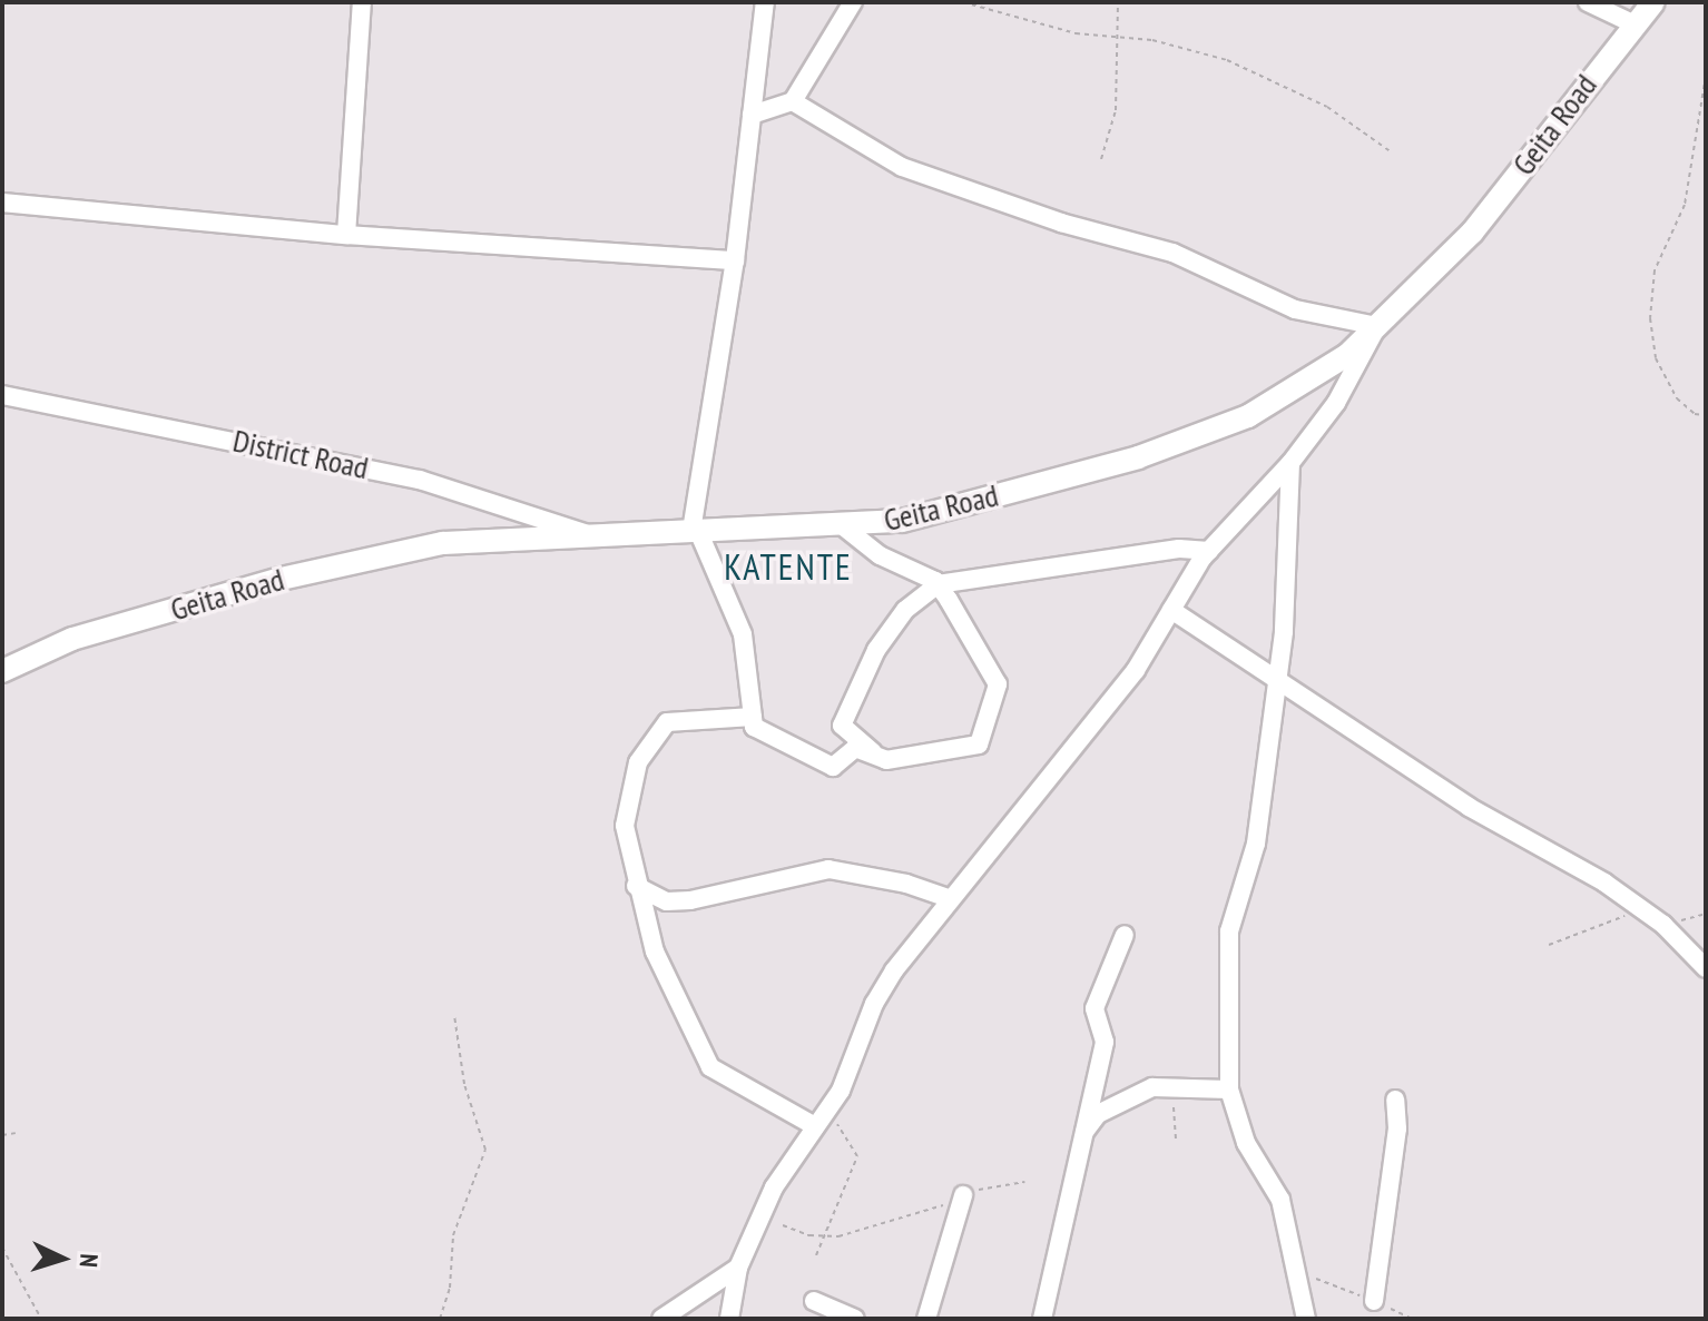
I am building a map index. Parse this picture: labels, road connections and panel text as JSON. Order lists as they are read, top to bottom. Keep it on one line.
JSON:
{"streets":{"main road":["Geita Road"],"street":["District Road"]},"crossings":[["Geita Road","District Road"]],"districts":["KATENTE"],"north":"right"}
